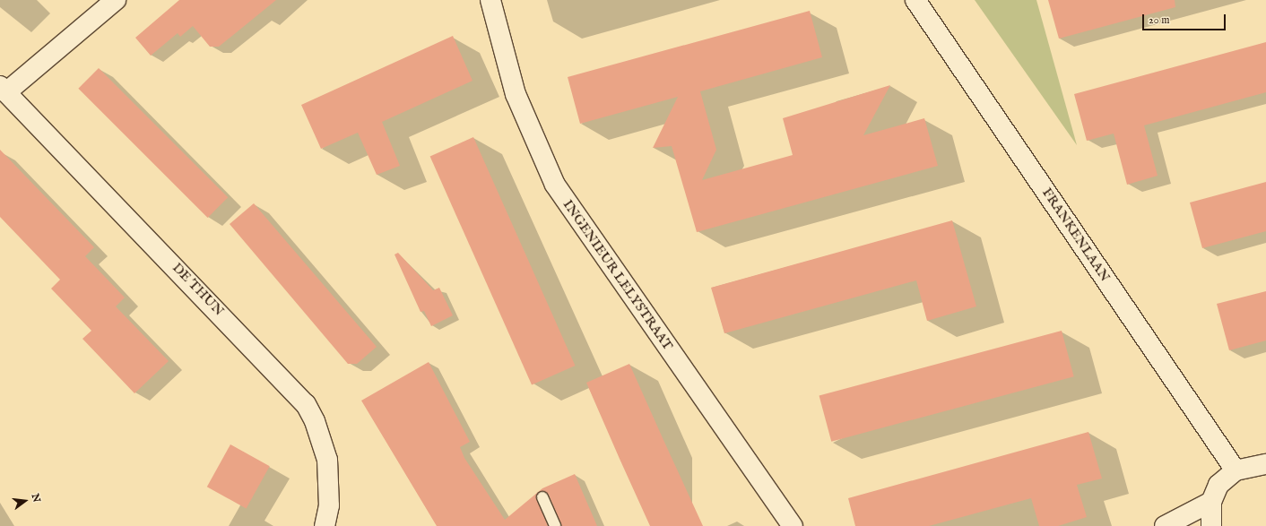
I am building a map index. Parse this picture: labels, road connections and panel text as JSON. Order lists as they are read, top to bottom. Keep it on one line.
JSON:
{"streets":{"street":["FRANKENLAAN","INGENIEUR LELYSTRAAT","DE THUN"]},"scale_bar":"20 m","north":"right"}
